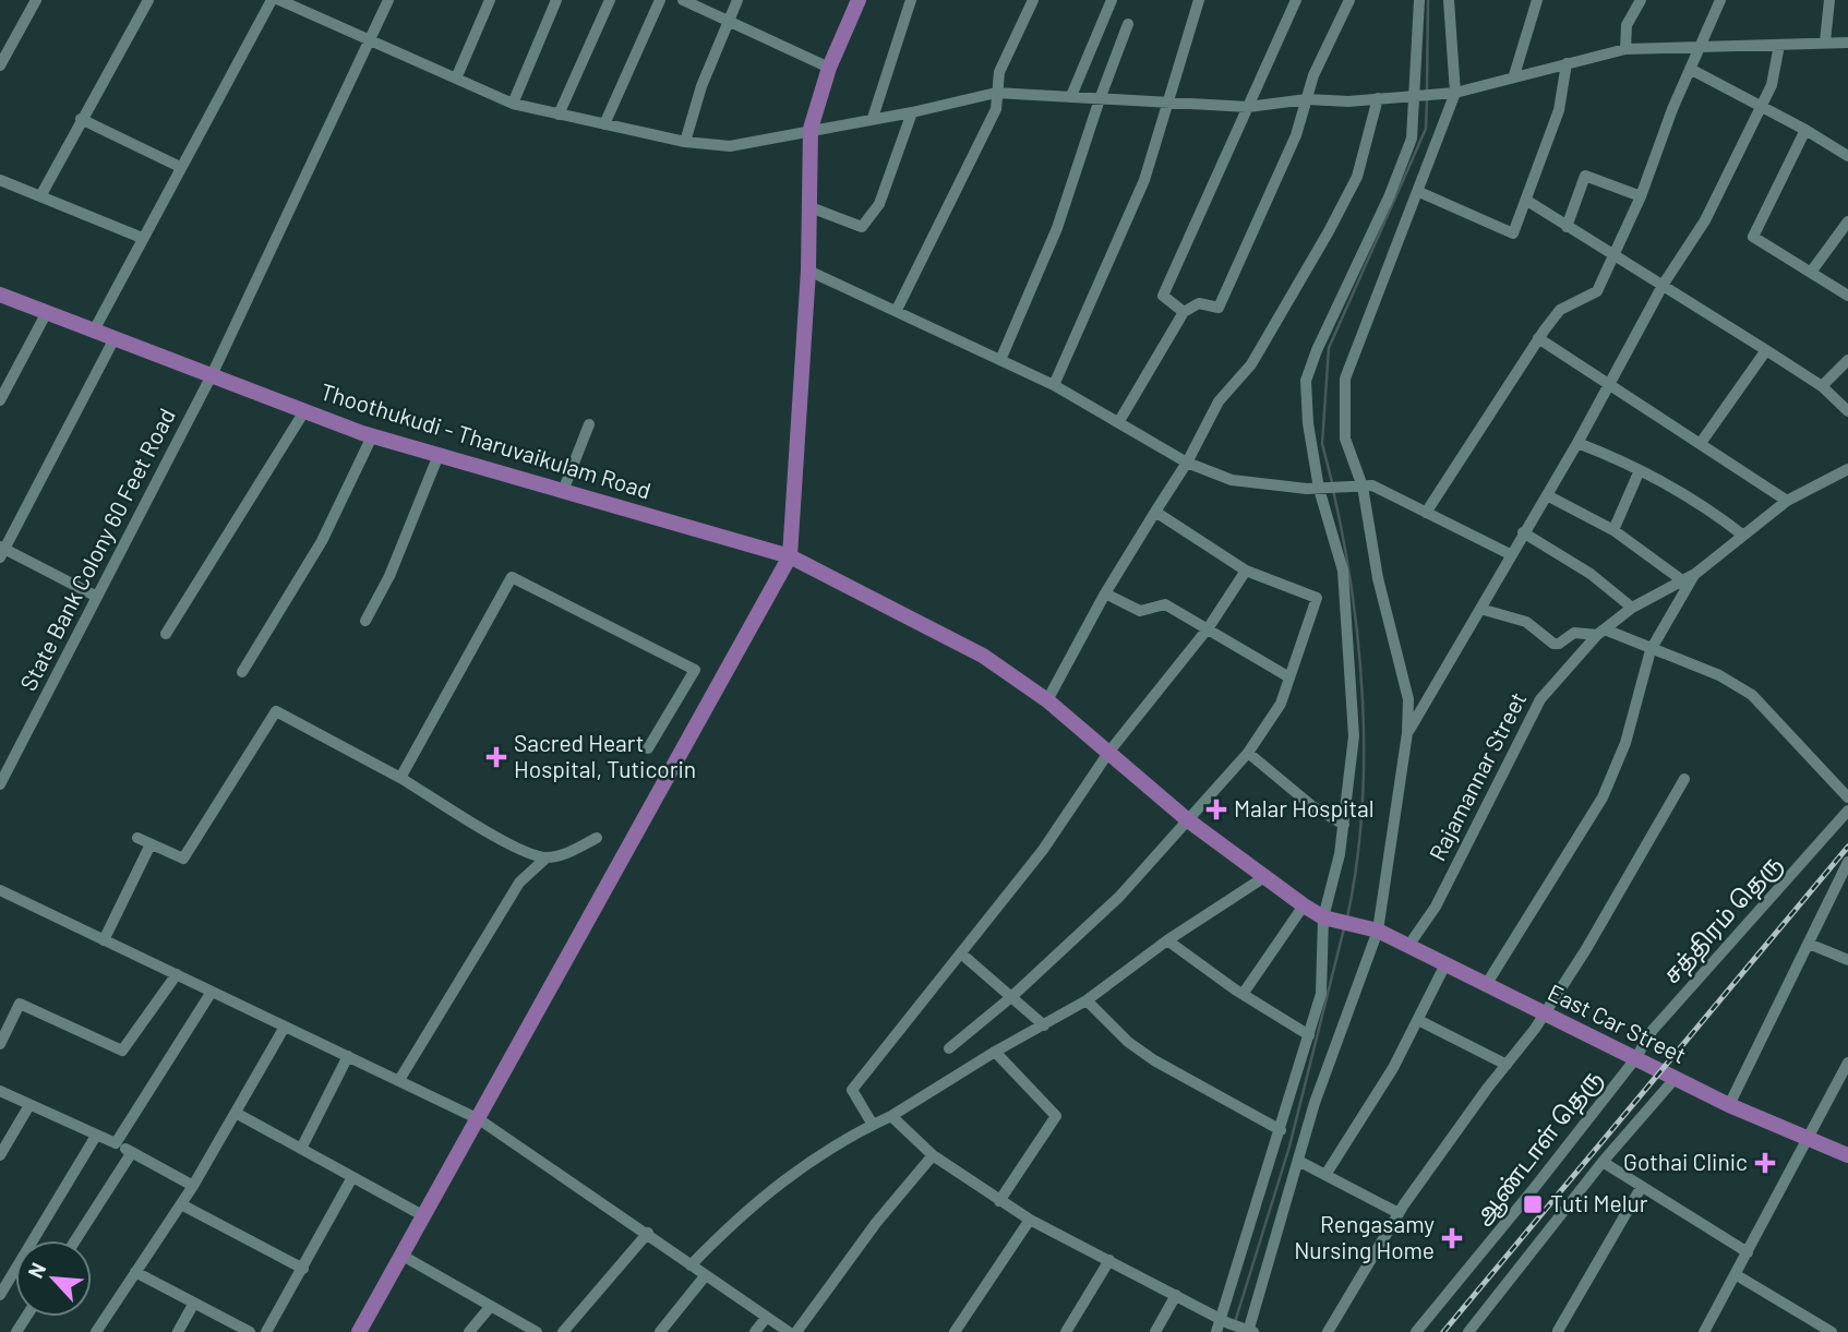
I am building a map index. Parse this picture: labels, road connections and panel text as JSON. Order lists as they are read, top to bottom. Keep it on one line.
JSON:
{"streets":{"main road":["Thoothukudi - Tharuvaikulam Road","East Car Street"],"street":["State Bank Colony 60 Feet Road","Rajamannar Street","சத்திரம் தெரு","ஆண்டாள் தெரு"]},"crossings":[["Thoothukudi - Tharuvaikulam Road","State Bank Colony 60 Feet Road"],["Thoothukudi - Tharuvaikulam Road","East Car Street"],["Rajamannar Street","East Car Street"],["சத்திரம் தெரு","East Car Street"],["சத்திரம் தெரு","ஆண்டாள் தெரு"],["East Car Street","ஆண்டாள் தெரு"]],"places":{"health":["Sacred Heart Hospital, Tuticorin","Malar Hospital","Gothai Clinic","Rengasamy Nursing Home"],"transit":["Tuti Melur"]},"north":"top left"}
